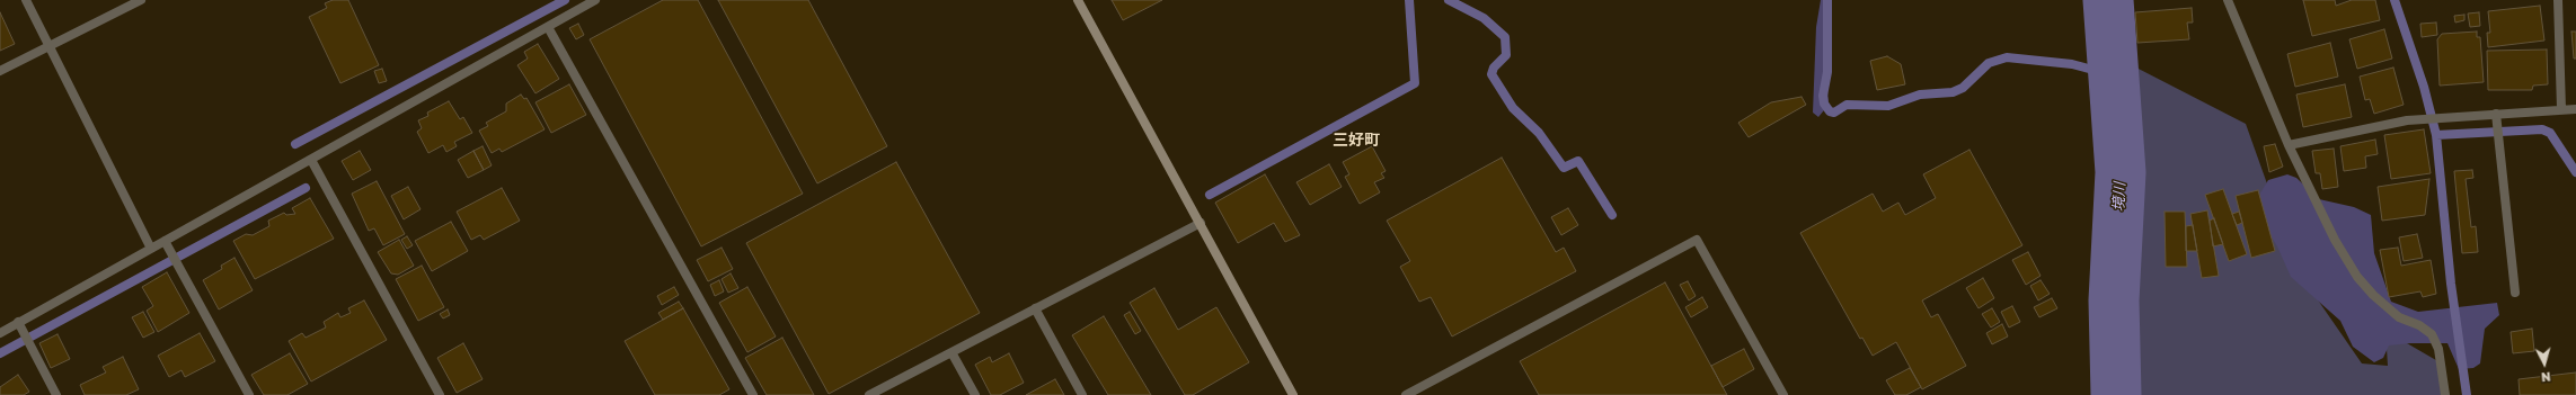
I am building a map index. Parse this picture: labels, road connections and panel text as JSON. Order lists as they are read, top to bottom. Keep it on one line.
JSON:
{"districts":["三好町"],"water":["境川"],"north":"bottom"}
